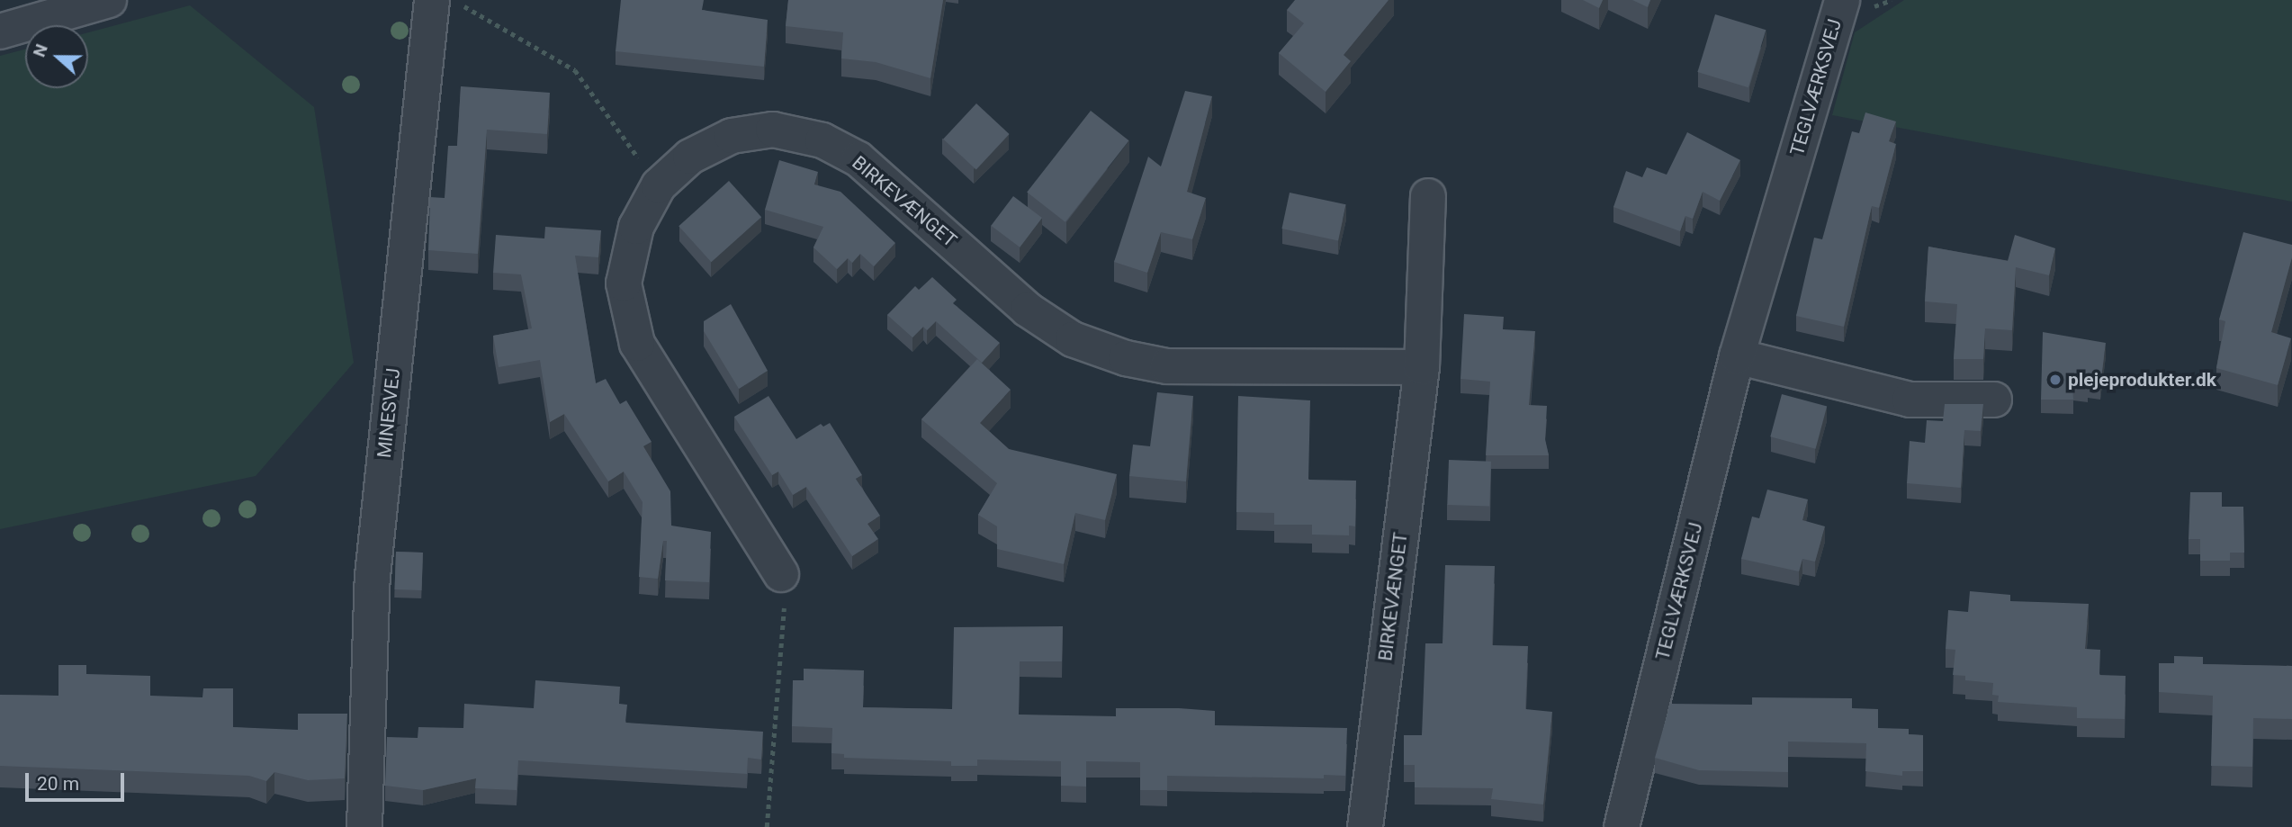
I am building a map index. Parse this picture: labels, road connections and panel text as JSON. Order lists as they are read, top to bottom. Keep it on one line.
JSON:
{"streets":{"street":["TEGLVÆRKSVEJ","BIRKEVÆNGET","MINESVEJ"]},"places":["plejeprodukter.dk"],"scale_bar":"20 m","north":"left"}
